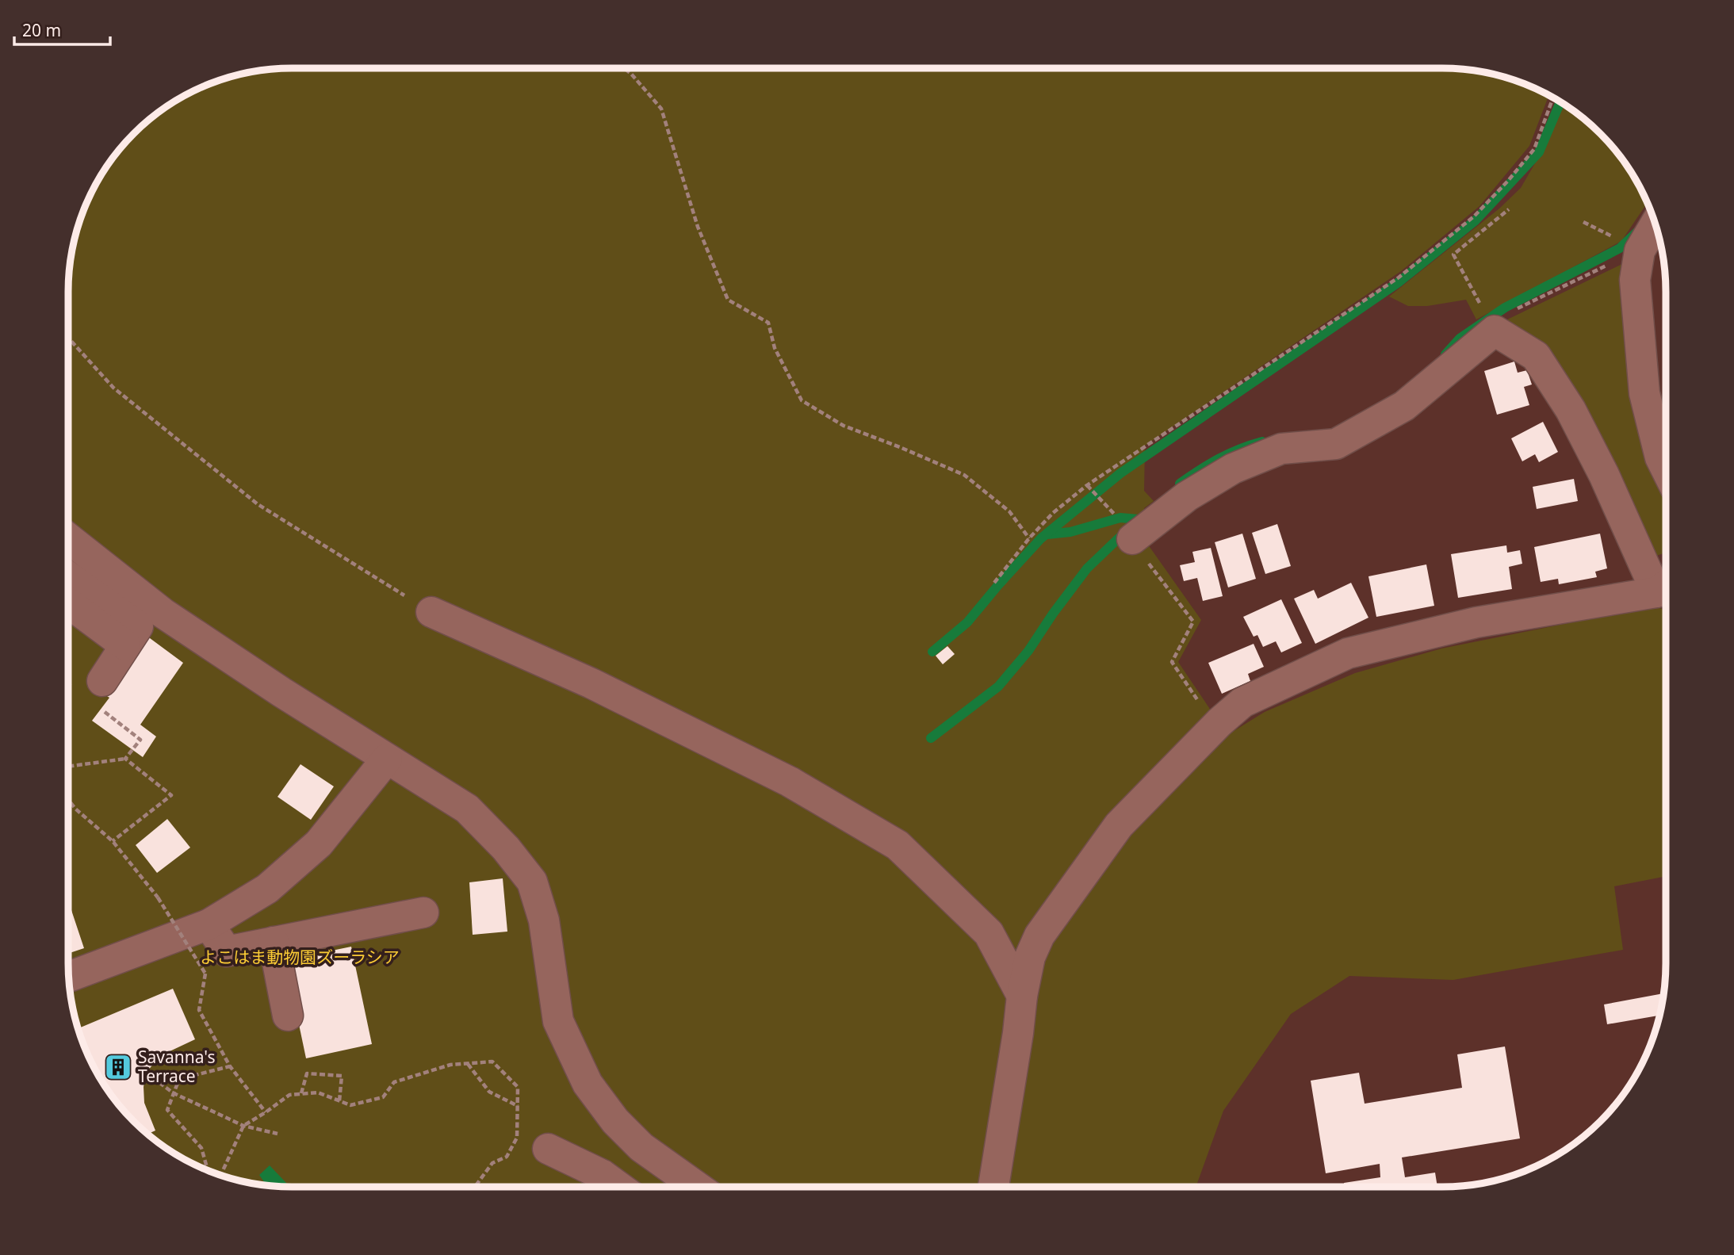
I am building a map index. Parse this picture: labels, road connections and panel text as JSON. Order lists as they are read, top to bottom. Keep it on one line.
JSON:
{"parks":["よこはま動物園ズーラシア"],"places":{"building":["Savanna's Terrace"]},"scale_bar":"20 m"}
